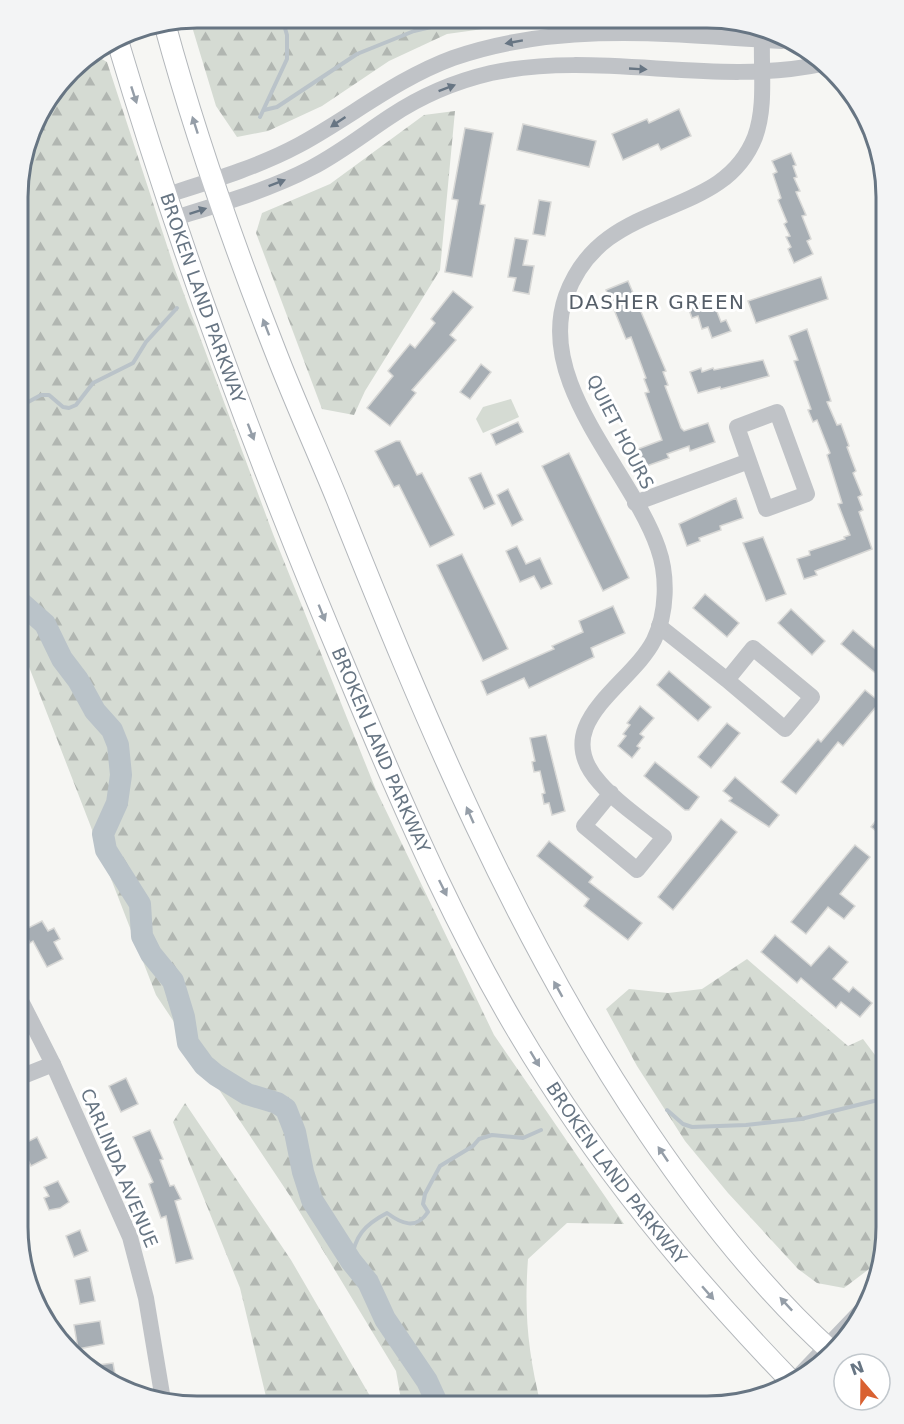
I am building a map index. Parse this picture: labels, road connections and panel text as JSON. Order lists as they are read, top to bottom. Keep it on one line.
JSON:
{"streets":{"main road":["BROKEN LAND PARKWAY"],"street":["QUIET HOURS","CARLINDA AVENUE"]},"districts":["DASHER GREEN"],"north":"top"}
